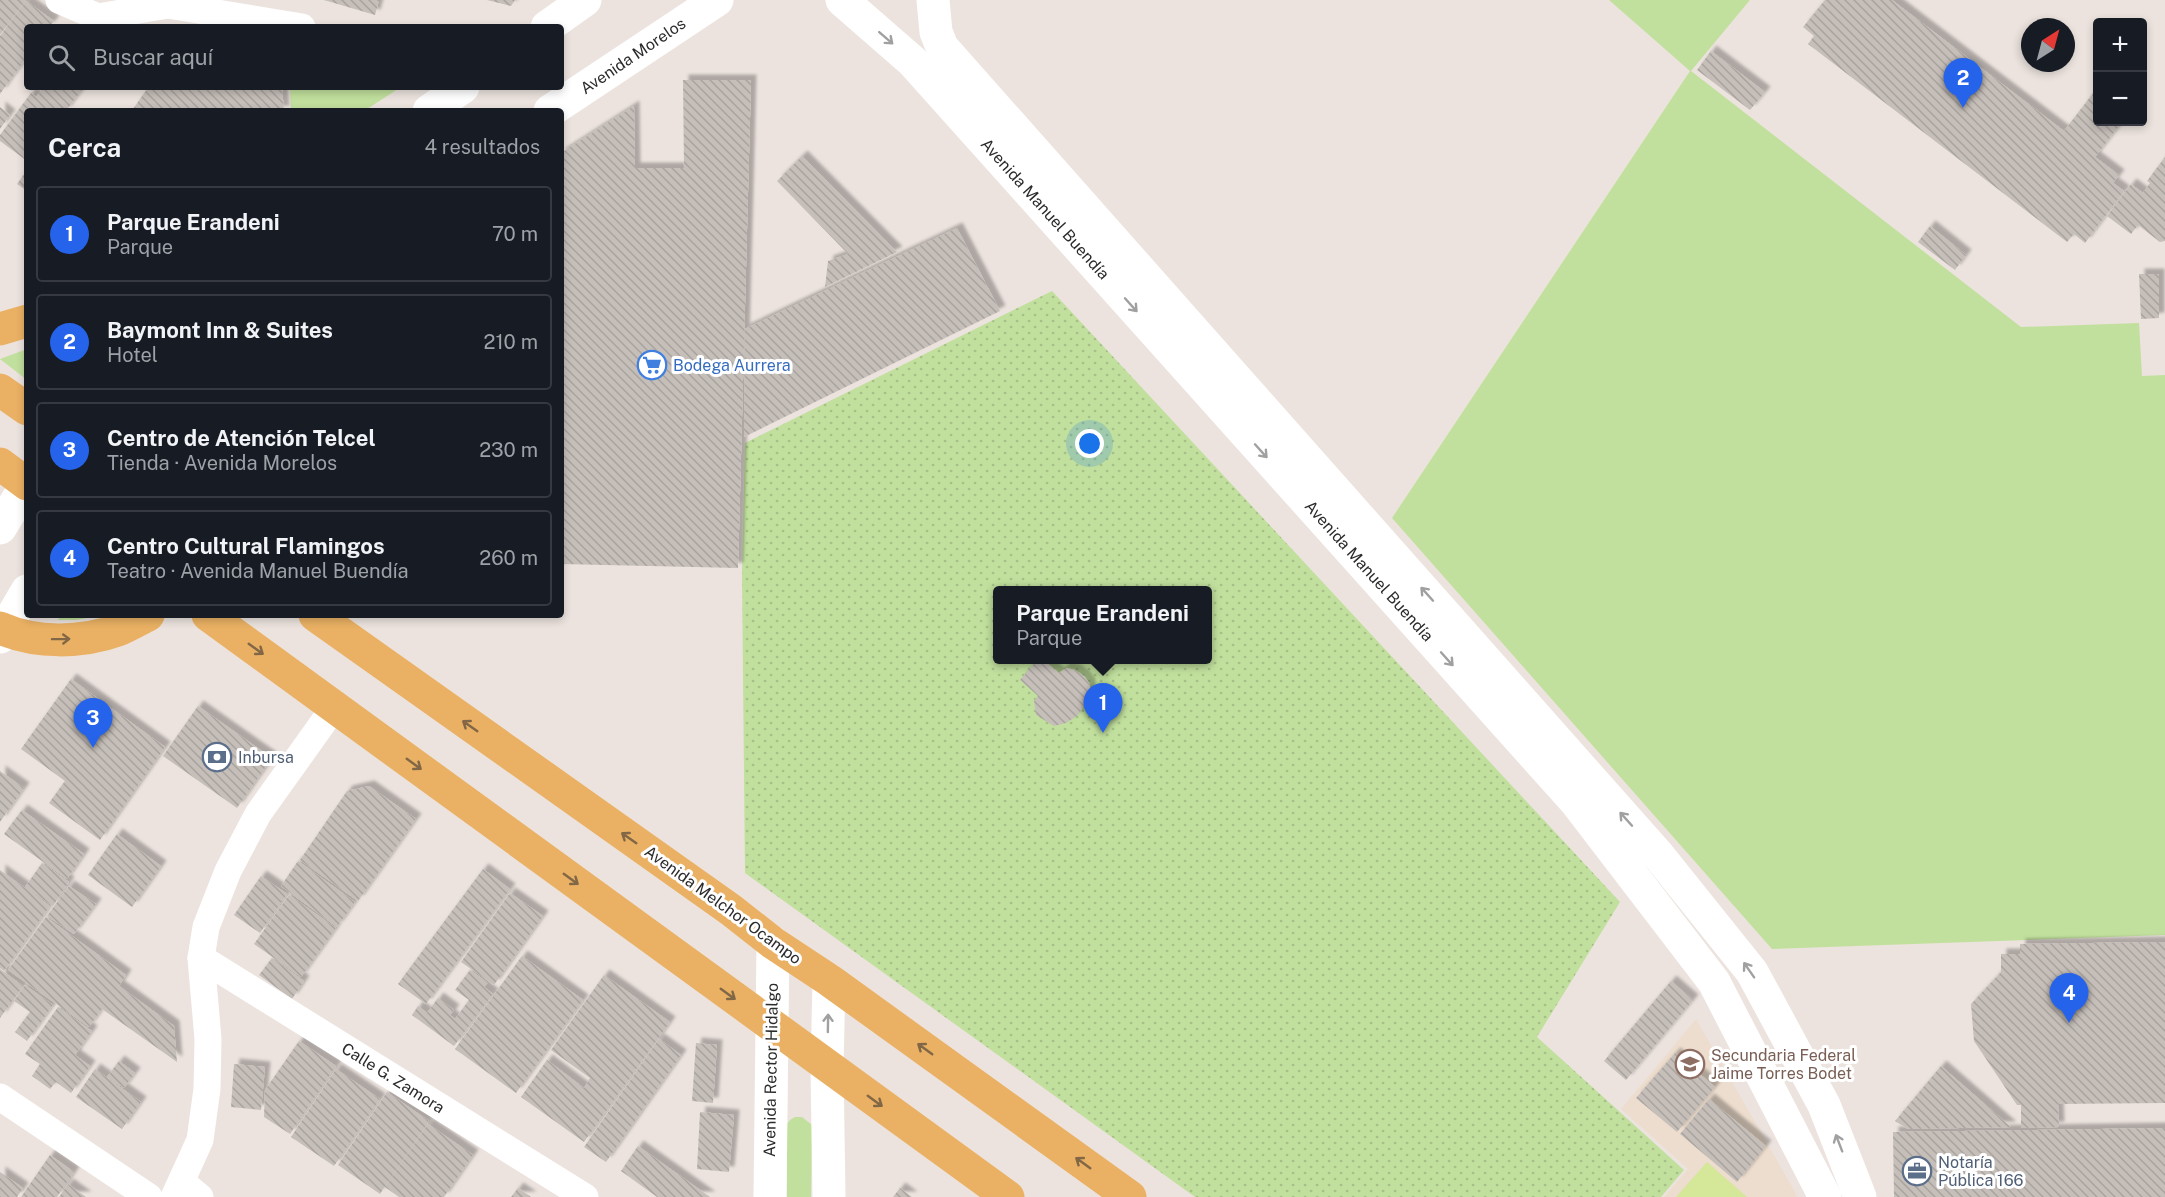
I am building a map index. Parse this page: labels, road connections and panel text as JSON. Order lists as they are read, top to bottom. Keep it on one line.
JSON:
{"streets":{"main road":["Avenida Melchor Ocampo"],"street":["Avenida Morelos","Avenida Manuel Buendía","Avenida Rector Hidalgo","Calle G. Zamora"]},"crossings":[["Avenida Melchor Ocampo","Avenida Rector Hidalgo"]],"places":{"supermarket":["Bodega Aurrera"],"bank":["Inbursa"],"school or university":["Secundaria Federal Jaime Torres Bodet"],"office":["Notaría Pública 166"]},"north":"top right","page":{"map_buttons":["+","−"],"search":"Buscar aquí","pins":["2","1","3","4"],"heading":["Cerca","4 resultados"],"list":[{"mark":"1","name":"Parque Erandeni","note":"Parque","value":"70 m"},{"mark":"2","name":"Baymont Inn & Suites","note":"Hotel","value":"210 m"},{"mark":"3","name":"Centro de Atención Telcel","note":"Tienda · Avenida Morelos","value":"230 m"},{"mark":"4","name":"Centro Cultural Flamingos","note":"Teatro · Avenida Manuel Buendía","value":"260 m"}],"popup":["Parque Erandeni","Parque"]}}
